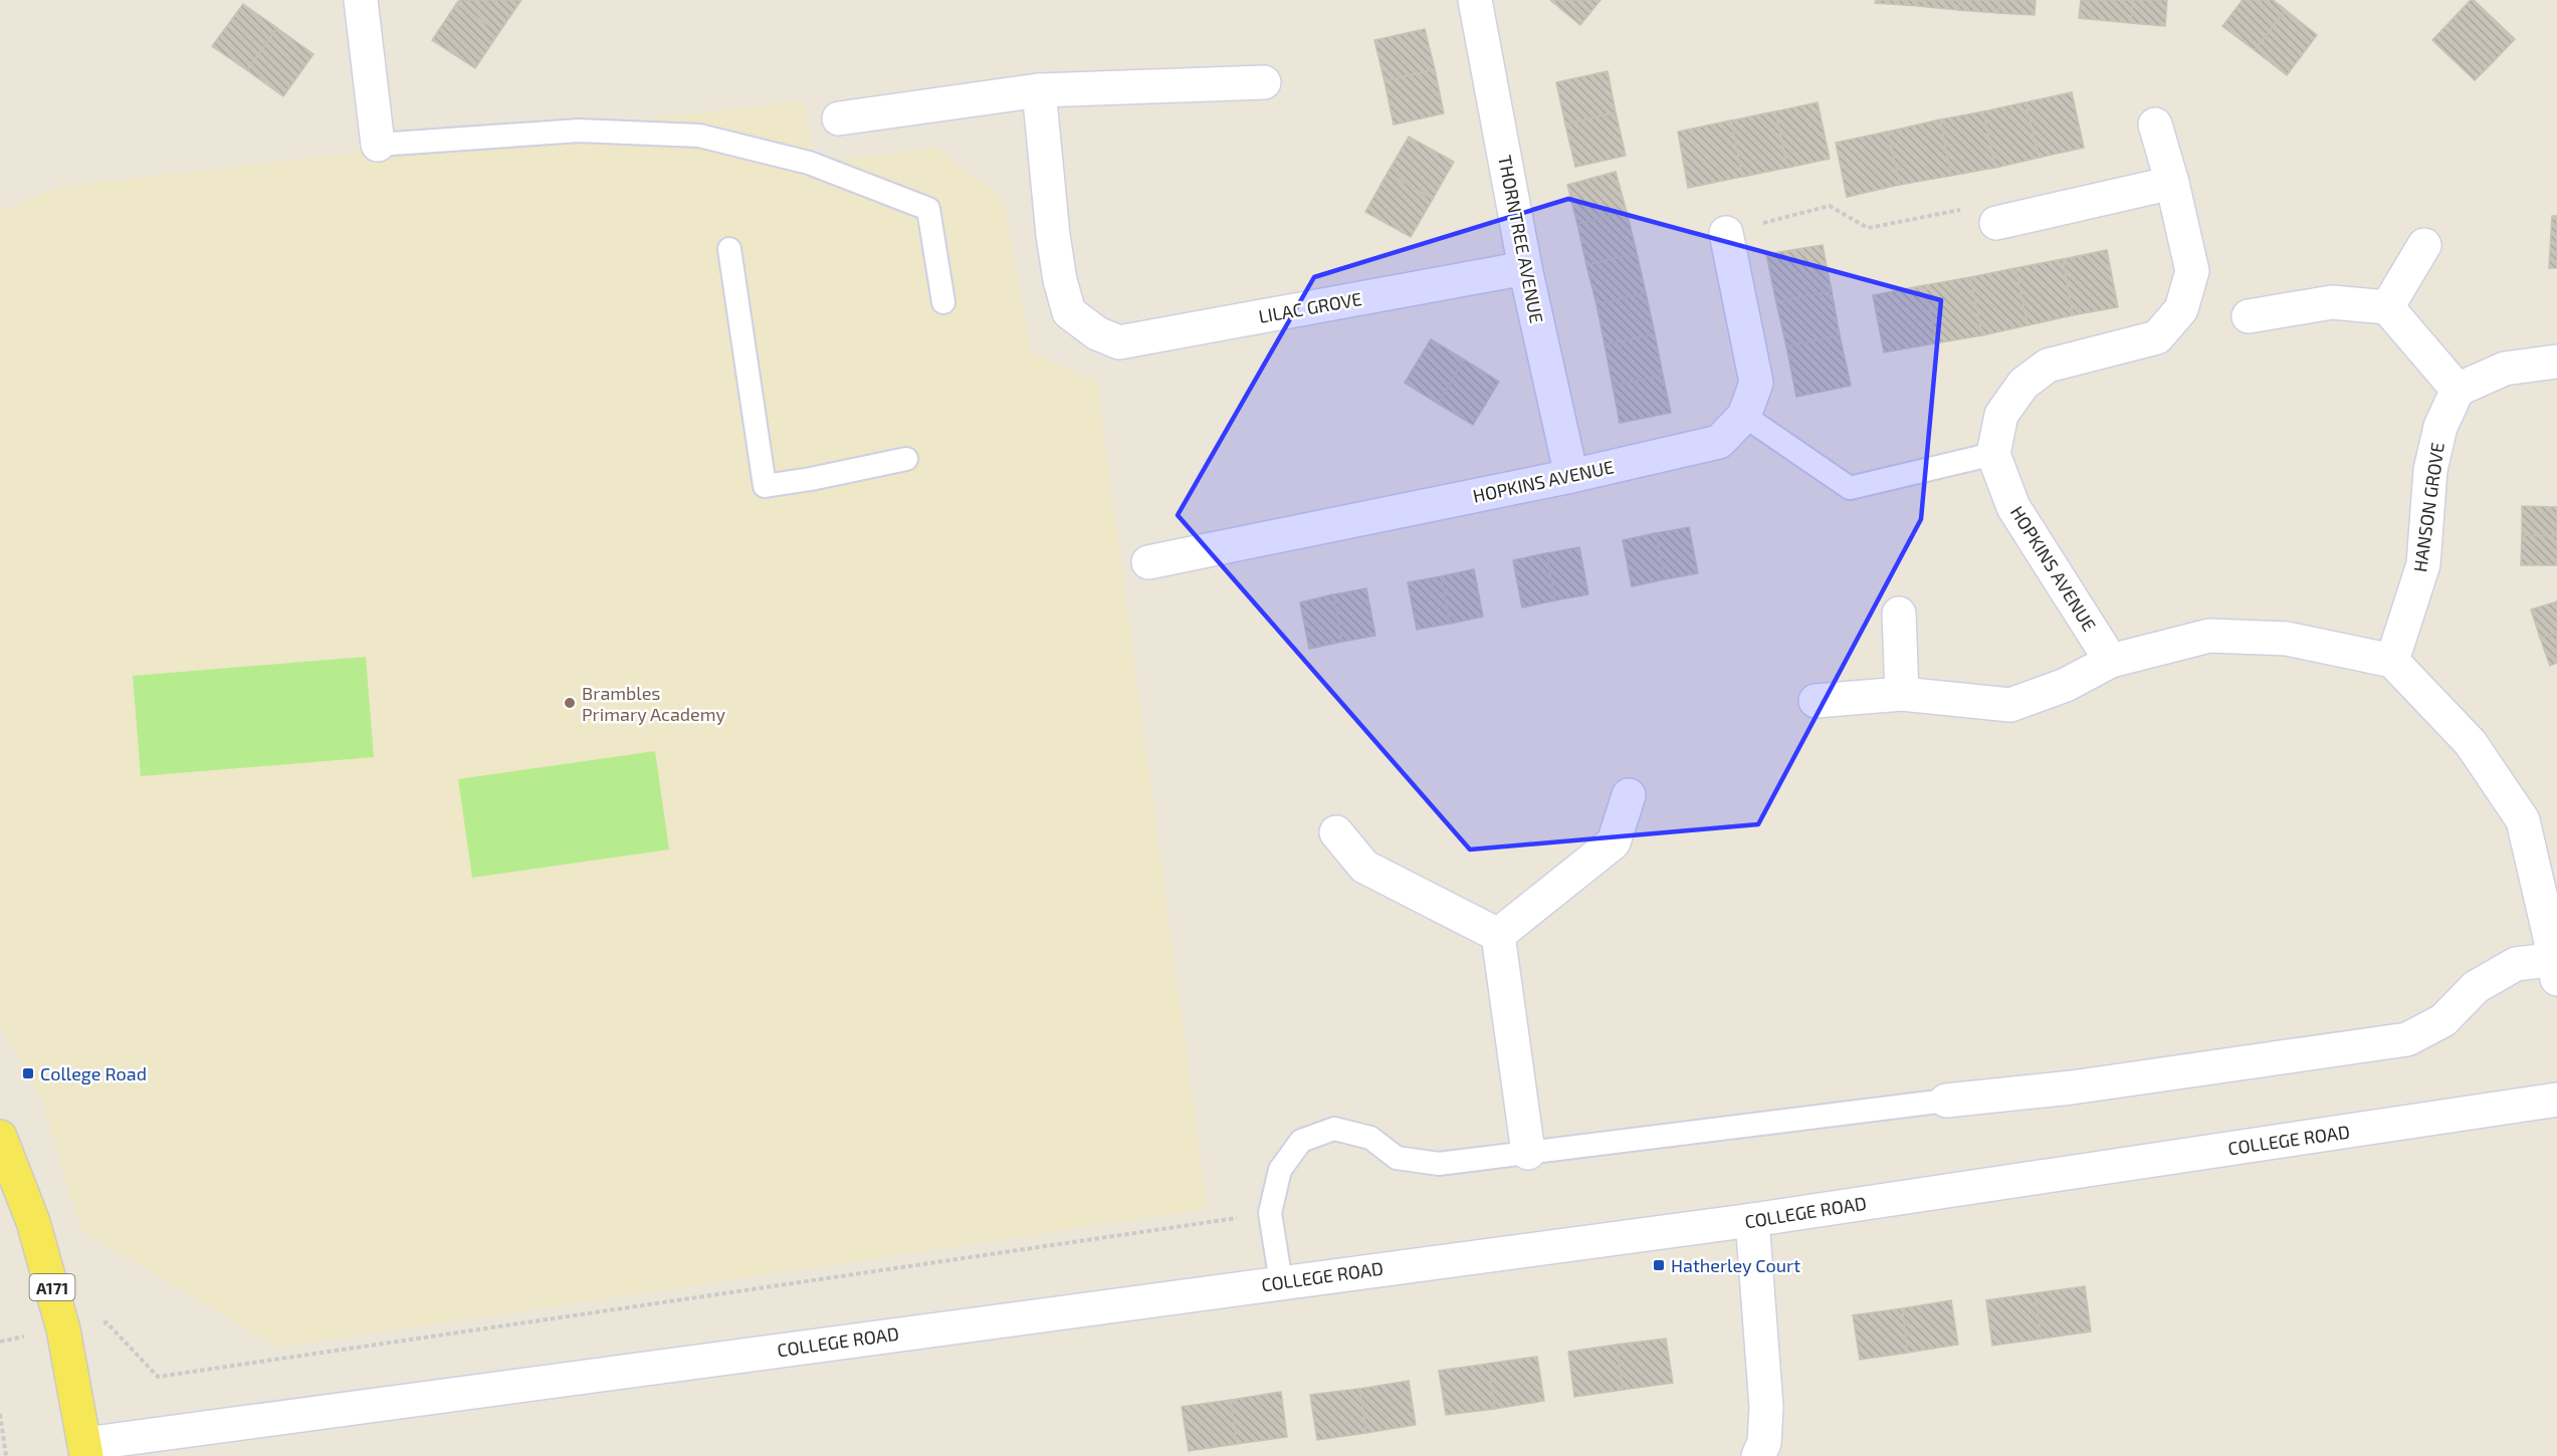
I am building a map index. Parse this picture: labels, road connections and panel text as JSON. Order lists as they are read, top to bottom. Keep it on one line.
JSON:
{"streets":{"main road":["A171"],"street":["THORNTREE AVENUE","LILAC GROVE","HOPKINS AVENUE","HANSON GROVE","COLLEGE ROAD"]},"crossings":[["THORNTREE AVENUE","LILAC GROVE"],["THORNTREE AVENUE","HOPKINS AVENUE"],["COLLEGE ROAD","A171"]],"places":{"other":["Brambles Primary Academy"],"transit":["College Road","Hatherley Court"]}}
